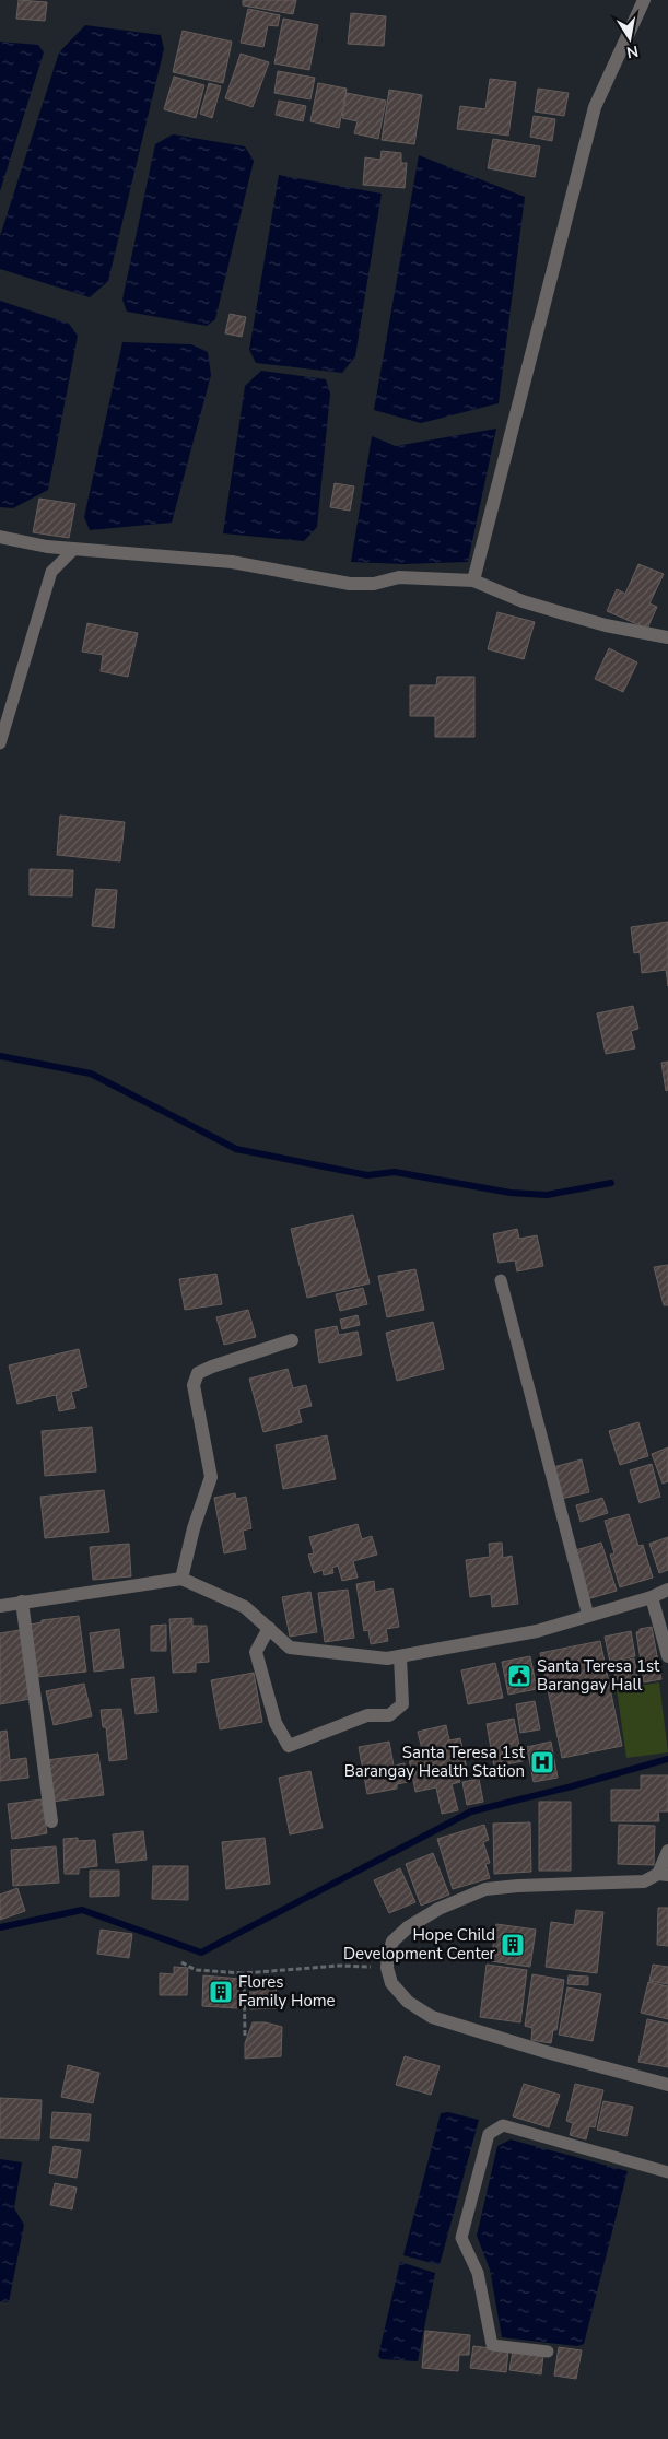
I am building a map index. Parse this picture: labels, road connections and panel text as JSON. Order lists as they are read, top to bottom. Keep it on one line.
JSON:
{"places":{"public building":["Santa Teresa 1st Barangay Hall"],"hospital":["Santa Teresa 1st Barangay Health Station"],"building":["Hope Child Development Center","Flores Family Home"]},"north":"bottom"}
